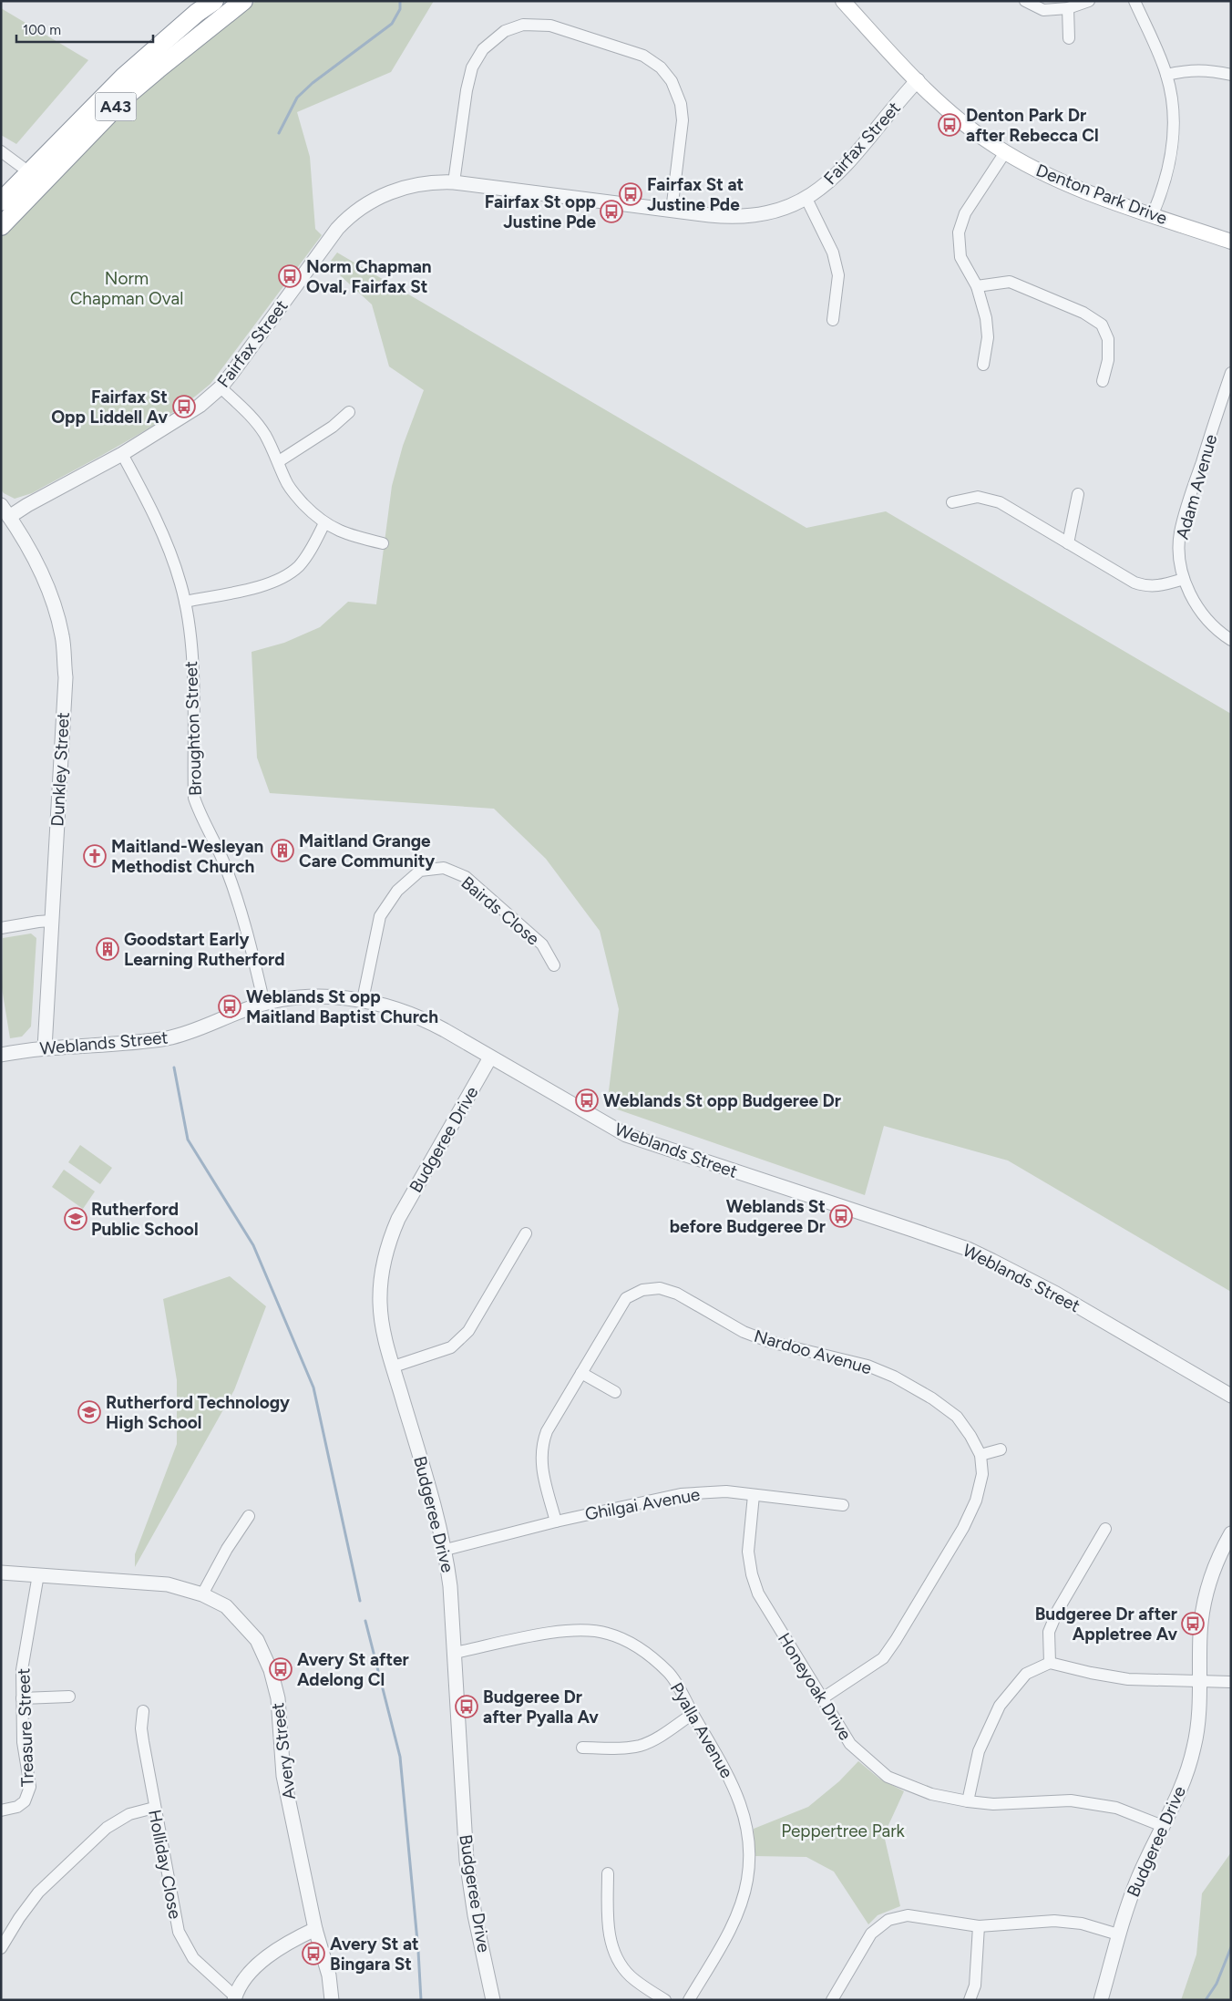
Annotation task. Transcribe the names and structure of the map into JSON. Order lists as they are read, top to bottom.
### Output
{
  "streets": {
    "highway": ["A43"],
    "main road": ["Denton Park Drive"],
    "street": [
      "Fairfax Street",
      "Adam Avenue",
      "Broughton Street",
      "Dunkley Street",
      "Bairds Close",
      "Weblands Street",
      "Budgeree Drive",
      "Nardoo Avenue",
      "Ghilgai Avenue",
      "Honeyoak Drive",
      "Treasure Street",
      "Pyalla Avenue",
      "Avery Street",
      "Holliday Close"
    ]
  },
  "crossings": [
    ["Fairfax Street", "Denton Park Drive"],
    ["Fairfax Street", "Broughton Street"],
    ["Fairfax Street", "Dunkley Street"],
    ["Broughton Street", "Weblands Street"],
    ["Dunkley Street", "Weblands Street"],
    ["Bairds Close", "Weblands Street"],
    ["Weblands Street", "Budgeree Drive"],
    ["Budgeree Drive", "Ghilgai Avenue"],
    ["Budgeree Drive", "Honeyoak Drive"],
    ["Budgeree Drive", "Pyalla Avenue"],
    ["Nardoo Avenue", "Ghilgai Avenue"],
    ["Nardoo Avenue", "Honeyoak Drive"],
    ["Ghilgai Avenue", "Honeyoak Drive"],
    ["Treasure Street", "Avery Street"]
  ],
  "parks": ["Norm Chapman Oval", "Peppertree Park"],
  "places": {
    "bus stop": [
      "Denton Park Dr after Rebecca Cl",
      "Fairfax St at Justine Pde",
      "Fairfax St opp Justine Pde",
      "Norm Chapman Oval, Fairfax St",
      "Fairfax St Opp Liddell Av",
      "Weblands St opp Maitland Baptist Church",
      "Weblands St opp Budgeree Dr",
      "Weblands St before Budgeree Dr",
      "Budgeree Dr after Appletree Av",
      "Avery St after Adelong Cl",
      "Budgeree Dr after Pyalla Av",
      "Avery St at Bingara St"
    ],
    "building": ["Maitland Grange Care Community", "Goodstart Early Learning Rutherford"],
    "church": ["Maitland-Wesleyan Methodist Church"],
    "school or university": ["Rutherford Public School", "Rutherford Technology High School"]
  },
  "scale_bar": "100 m"
}
